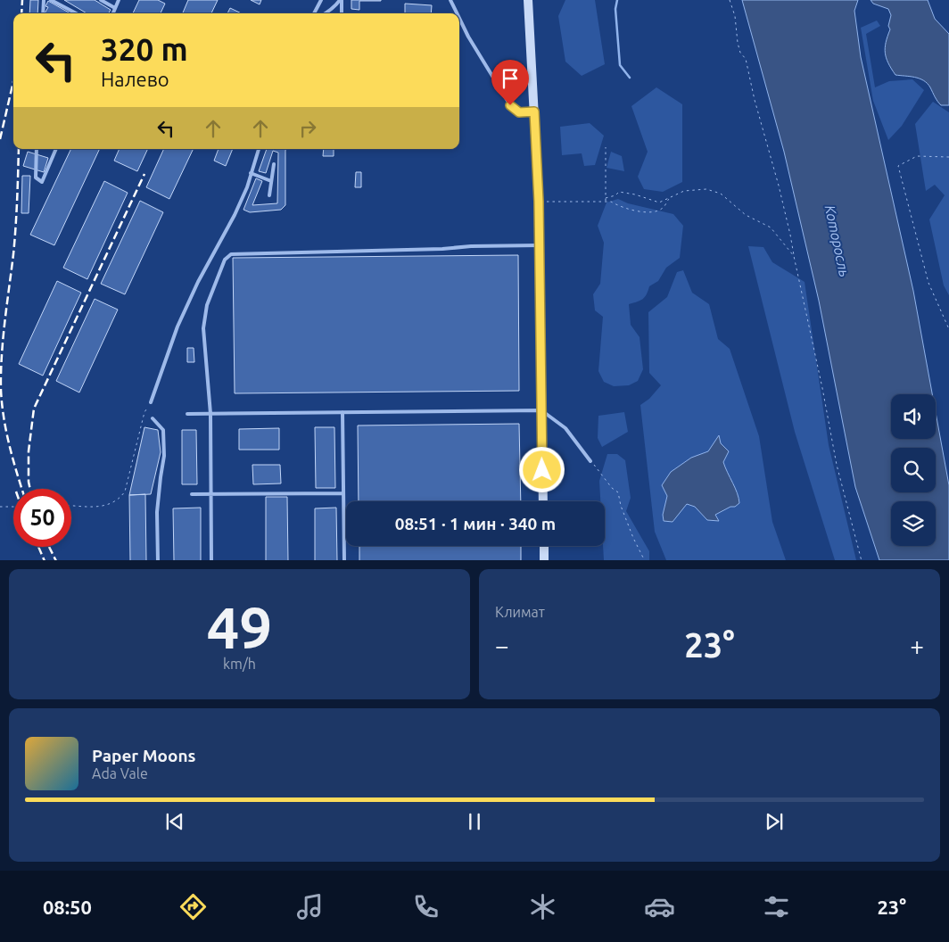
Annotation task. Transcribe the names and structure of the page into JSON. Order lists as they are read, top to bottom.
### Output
{
  "water": ["Которосль"],
  "page": {
    "turn": ["320 m", "Налево"],
    "limit": "50",
    "trip": "08:51 · 1 мин · 340 m",
    "tile": [
      ["49", "km/h"],
      "Климат"
    ],
    "heat": ["−", "23°", "+"],
    "song": ["Paper Moons", "Ada Vale"],
    "tabs": ["08:50", "23°"]
  }
}
